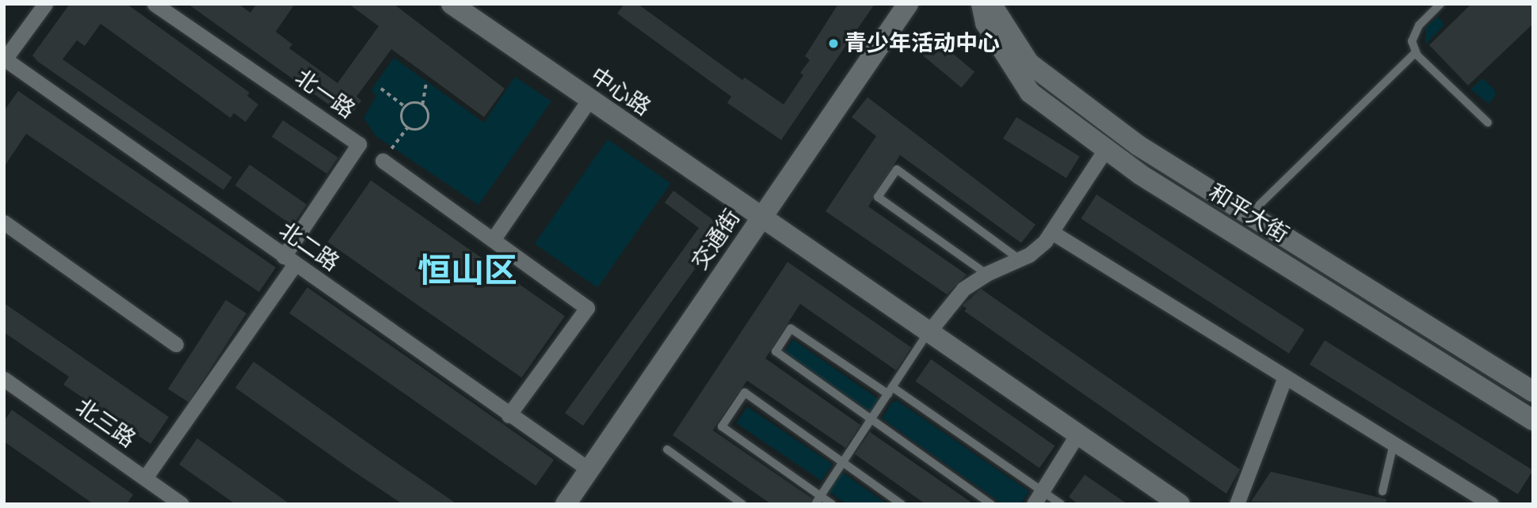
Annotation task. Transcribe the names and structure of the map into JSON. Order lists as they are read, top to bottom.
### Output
{
  "streets": {
    "street": [
      "中心路",
      "北一路",
      "和平大街",
      "交通街",
      "北二路",
      "北三路"
    ]
  },
  "crossings": [
    ["中心路", "交通街"],
    ["北一路", "北二路"],
    ["交通街", "北二路"]
  ],
  "districts": ["恒山区"],
  "places": ["青少年活动中心"]
}
